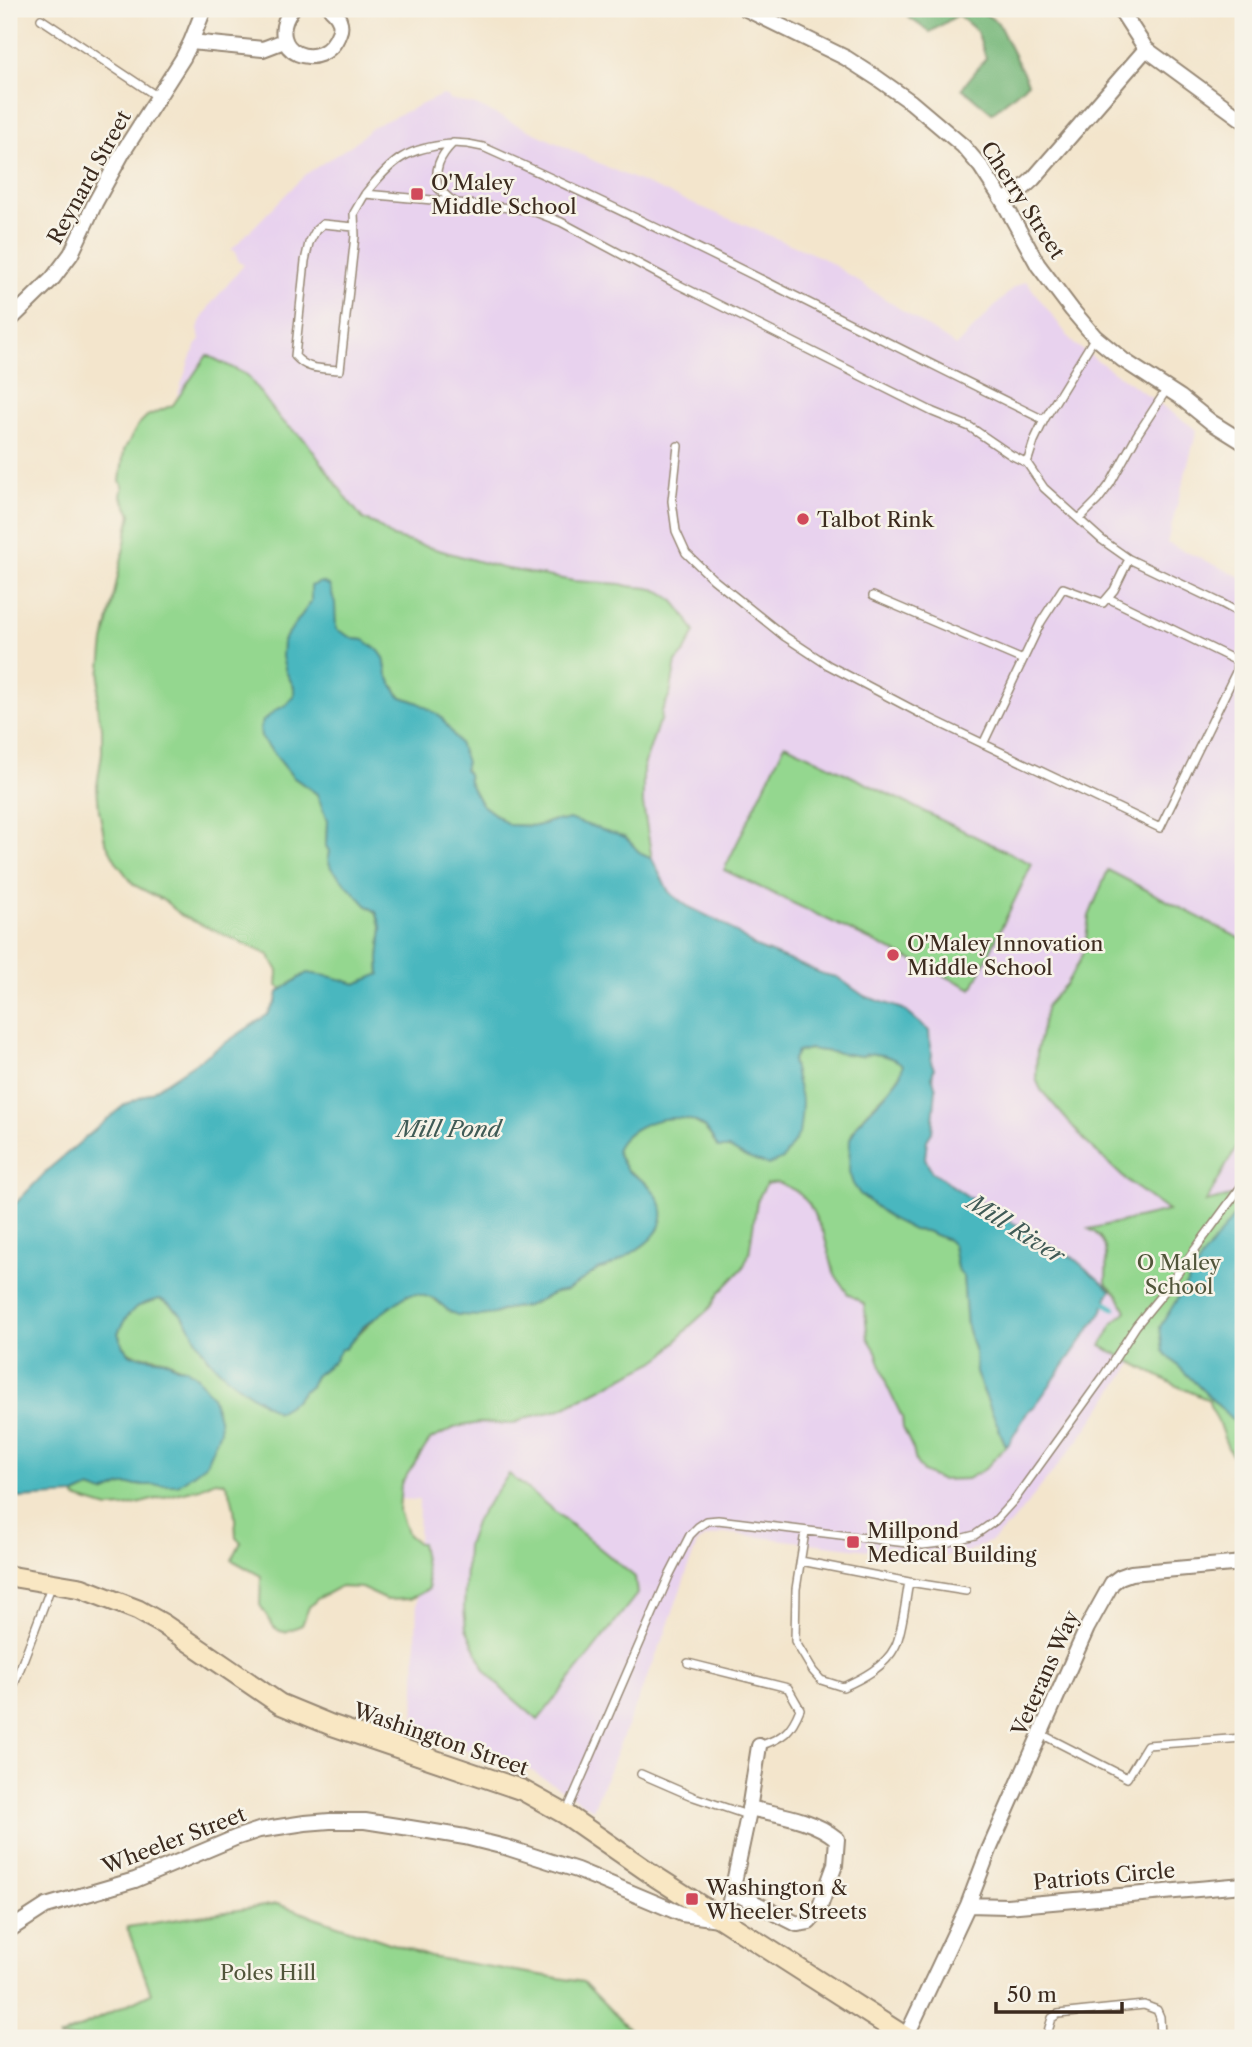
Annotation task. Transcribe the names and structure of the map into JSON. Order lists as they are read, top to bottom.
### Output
{
  "streets": {
    "main road": ["Washington Street"],
    "street": [
      "Reynard Street",
      "Cherry Street",
      "Veterans Way",
      "Wheeler Street",
      "Patriots Circle"
    ]
  },
  "crossings": [
    ["Veterans Way", "Washington Street"],
    ["Veterans Way", "Patriots Circle"],
    ["Washington Street", "Wheeler Street"]
  ],
  "water": ["Mill Pond", "Mill River"],
  "parks": ["O Maley School", "Poles Hill"],
  "places": {
    "transit": ["O'Maley Middle School", "Millpond Medical Building", "Washington & Wheeler Streets"],
    "other": ["Talbot Rink", "O'Maley Innovation Middle School"]
  },
  "scale_bar": "50 m"
}
